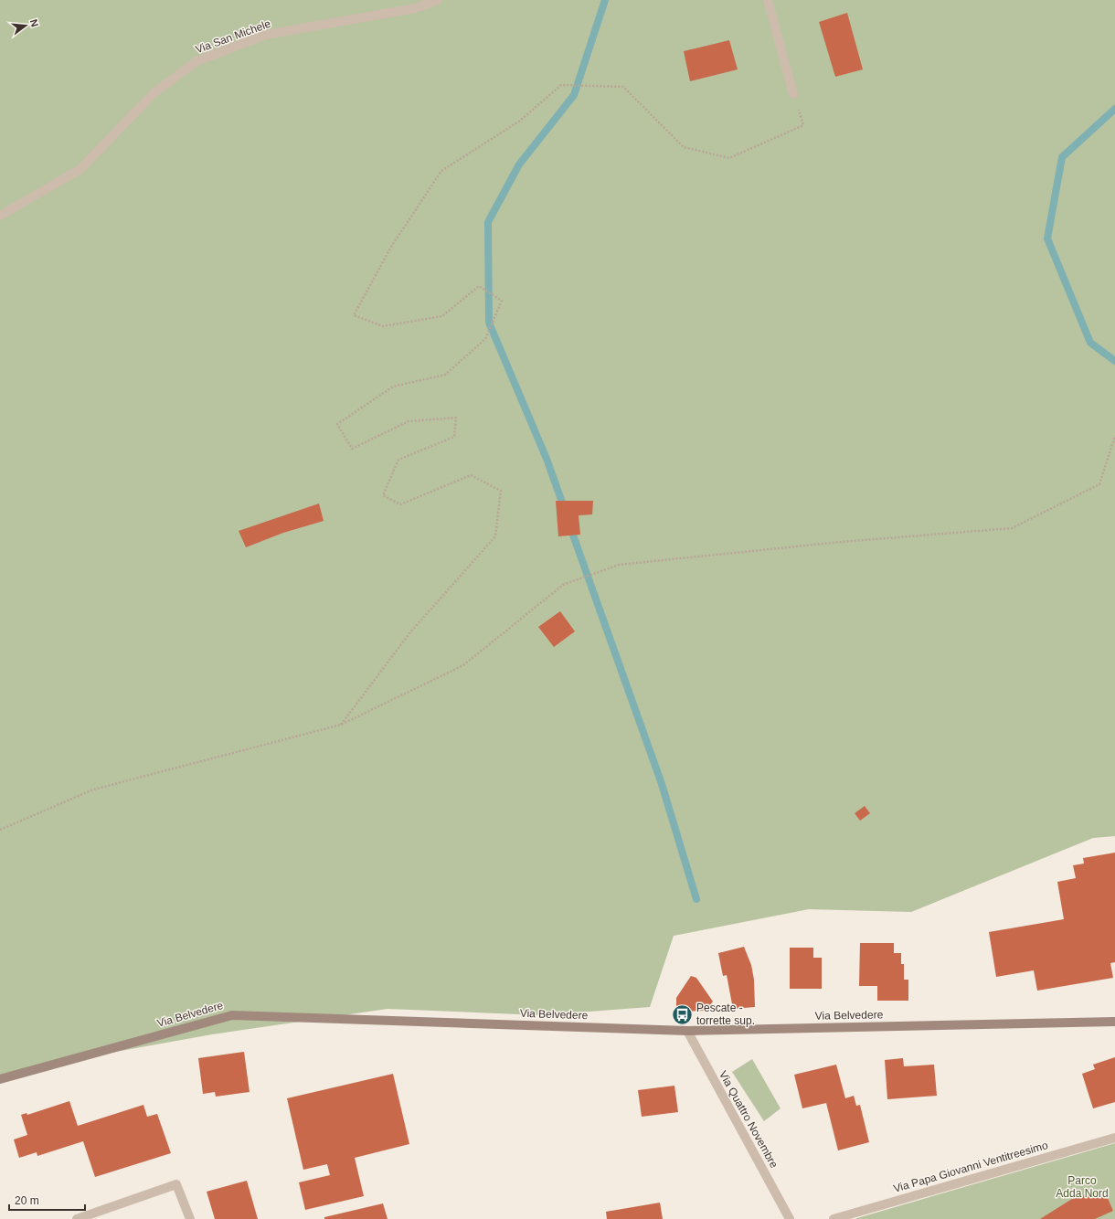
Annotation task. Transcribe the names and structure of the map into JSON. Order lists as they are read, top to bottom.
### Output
{
  "streets": {
    "main road": ["Via Belvedere"],
    "street": ["Via San Michele", "Via Quattro Novembre", "Via Papa Giovanni Ventitreesimo"]
  },
  "crossings": [
    ["Via Belvedere", "Via Quattro Novembre"]
  ],
  "parks": ["Parco Adda Nord"],
  "places": {
    "bus stop": ["Pescate - torrette sup."]
  },
  "scale_bar": "20 m",
  "north": "right"
}
